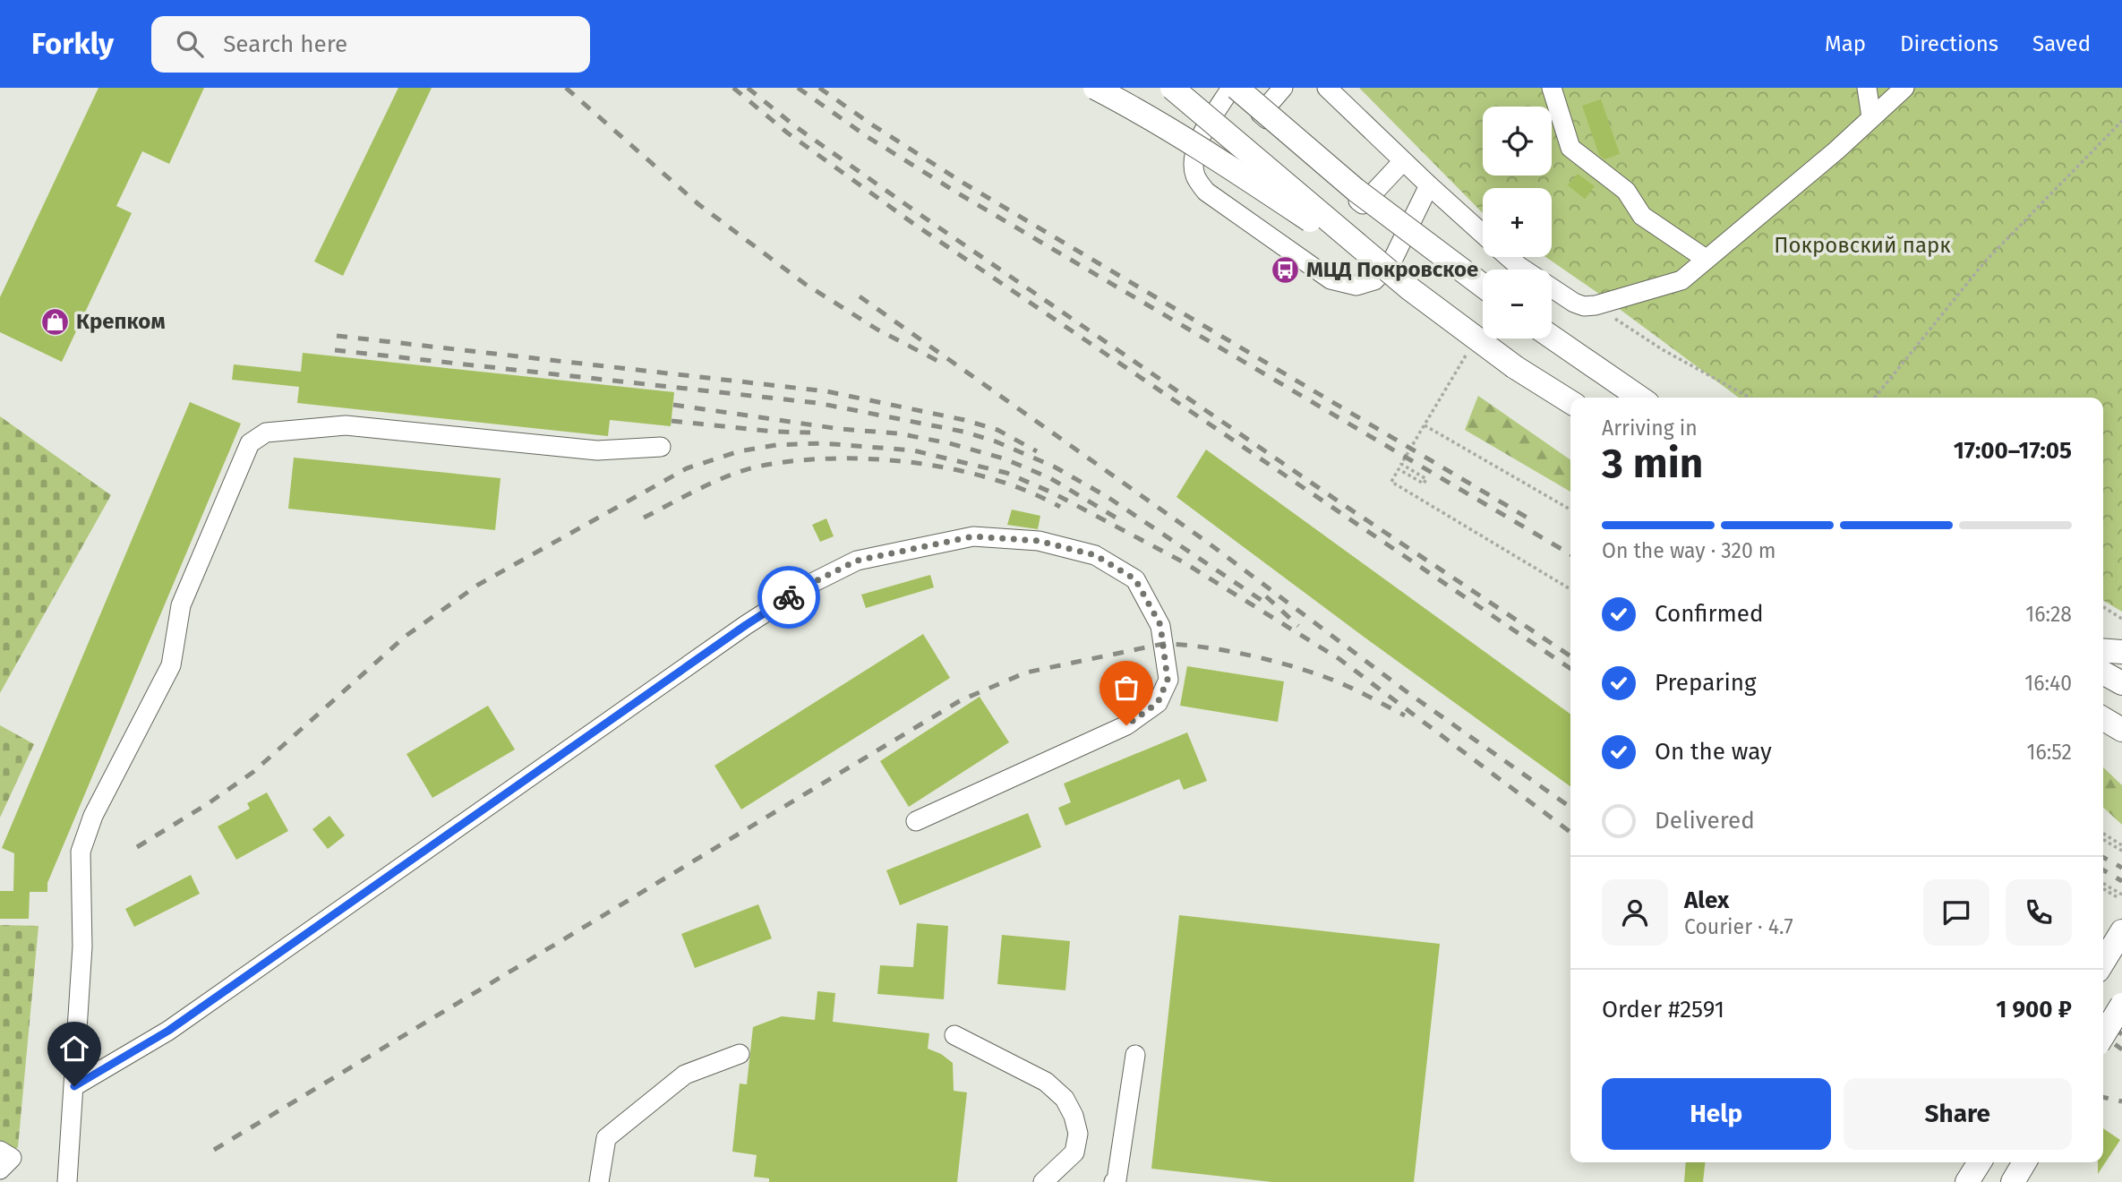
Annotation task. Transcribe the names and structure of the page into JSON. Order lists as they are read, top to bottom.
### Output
{
  "parks": ["Покровский парк"],
  "places": {
    "bus stop": ["МЦД Покровское"],
    "shop": ["Крепком"]
  },
  "page": {
    "header": "Forkly",
    "search": "Search here",
    "nav": ["Map", "Directions", "Saved"],
    "map_buttons": ["+", "−"],
    "heading": ["3 min", "Arriving in", "17:00–17:05"],
    "panel": [
      "Alex",
      "Courier · 4.7",
      "Order #2591",
      "1 900 ₽"
    ],
    "bar": "On the way · 320 m",
    "list": [
      ["Confirmed", "16:28"],
      ["Preparing", "16:40"],
      ["On the way", "16:52"],
      "Delivered"
    ],
    "buttons": ["Help", "Share"]
  }
}
